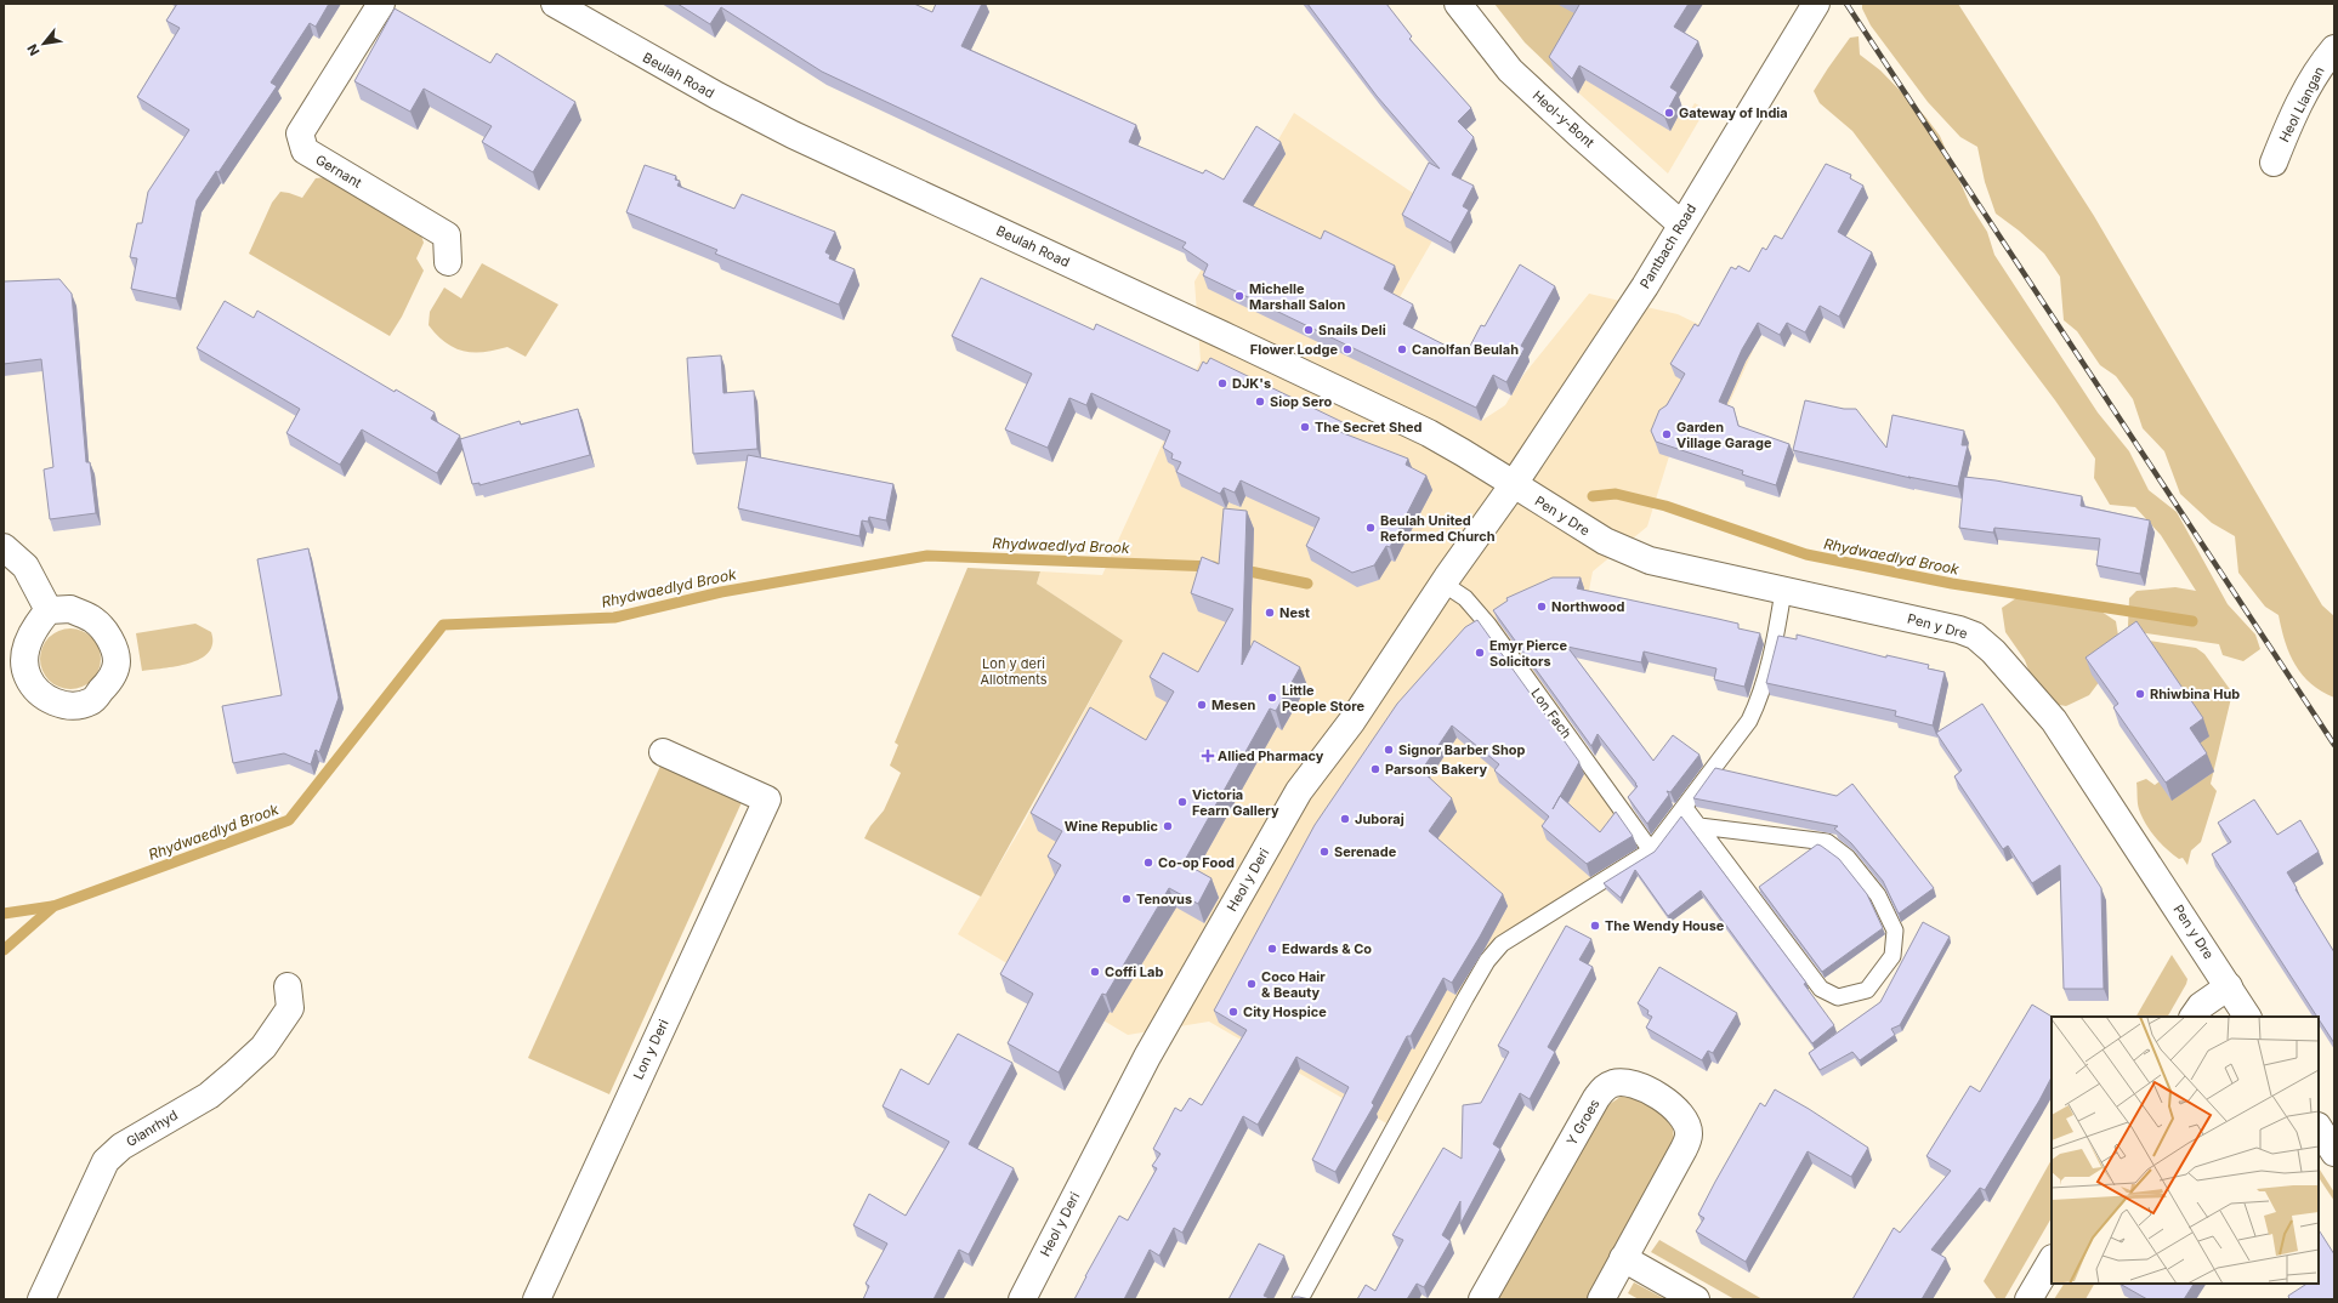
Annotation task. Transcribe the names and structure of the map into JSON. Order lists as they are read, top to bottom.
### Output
{
  "streets": {
    "street": [
      "Beulah Road",
      "Heol Llangan",
      "Heol-y-Bont",
      "Gernant",
      "Pantbach Road",
      "Pen y Dre",
      "Heol y Deri",
      "Lon y Deri",
      "Y Groes",
      "Glanrhyd"
    ],
    "lane": ["Lon Fach"]
  },
  "crossings": [
    ["Beulah Road", "Pantbach Road"],
    ["Beulah Road", "Pen y Dre"],
    ["Beulah Road", "Heol y Deri"],
    ["Heol-y-Bont", "Pantbach Road"],
    ["Pantbach Road", "Pen y Dre"],
    ["Pantbach Road", "Heol y Deri"],
    ["Pen y Dre", "Heol y Deri"],
    ["Lon Fach", "Heol y Deri"]
  ],
  "water": ["Rhydwaedlyd Brook"],
  "parks": ["Lon y deri Allotments"],
  "places": {
    "other": [
      "Gateway of India",
      "Michelle Marshall Salon",
      "Snails Deli",
      "Flower Lodge",
      "Canolfan Beulah",
      "DJK's",
      "Siop Sero",
      "The Secret Shed",
      "Garden Village Garage",
      "Beulah United Reformed Church",
      "Northwood",
      "Nest",
      "Emyr Pierce Solicitors",
      "Rhiwbina Hub",
      "Little People Store",
      "Mesen",
      "Signor Barber Shop",
      "Parsons Bakery",
      "Victoria Fearn Gallery",
      "Juboraj",
      "Wine Republic",
      "Serenade",
      "Co-op Food",
      "Tenovus",
      "The Wendy House",
      "Edwards & Co",
      "Coffi Lab",
      "Coco Hair & Beauty",
      "City Hospice"
    ],
    "health": ["Allied Pharmacy"]
  },
  "north": "bottom left"
}
